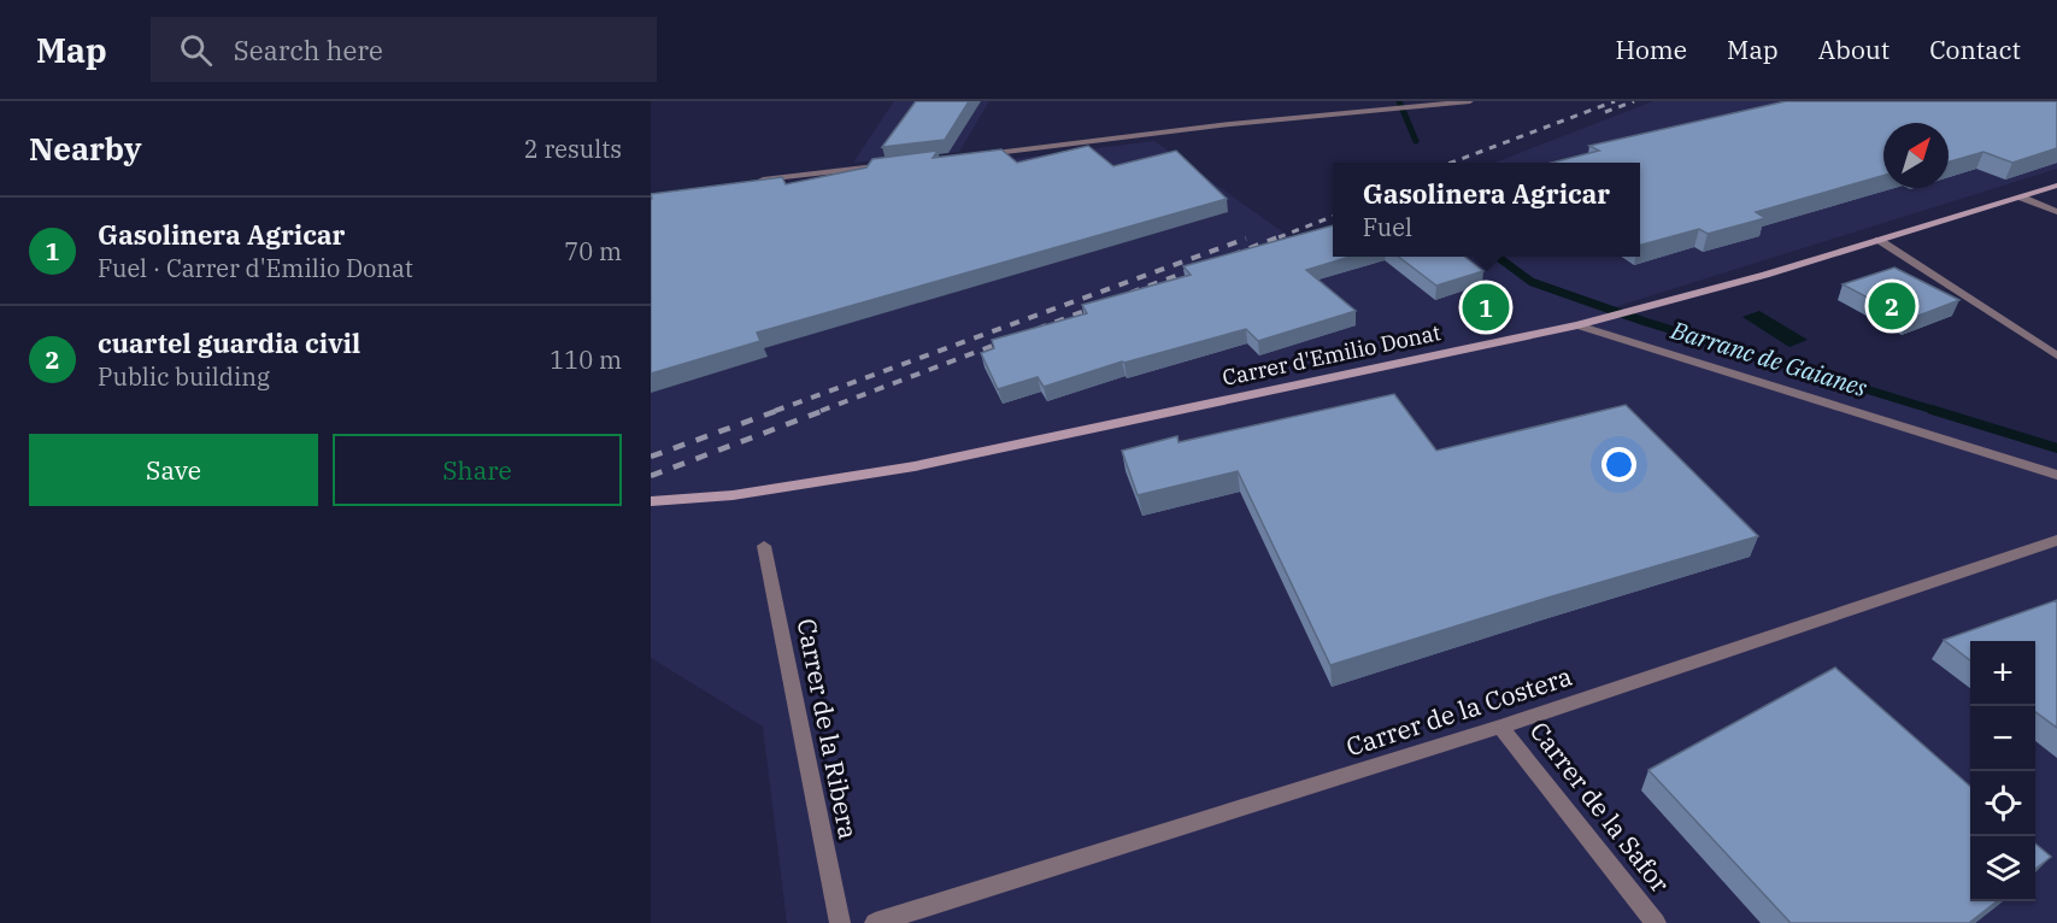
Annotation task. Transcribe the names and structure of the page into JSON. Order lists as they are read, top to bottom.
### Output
{
  "streets": {
    "street": [
      "Carrer d'Emilio Donat",
      "Carrer de la Costera",
      "Carrer de la Ribera",
      "Carrer de la Safor"
    ]
  },
  "crossings": [
    ["Carrer de la Costera", "Carrer de la Safor"]
  ],
  "water": ["Barranc de Gaianes"],
  "north": "top right",
  "page": {
    "header": "Map",
    "search": "Search here",
    "nav": [
      "Home",
      "Map",
      "About",
      "Contact"
    ],
    "heading": ["Nearby", "2 results"],
    "popup": ["Gasolinera Agricar", "Fuel"],
    "list": [
      {
        "mark": "1",
        "name": "Gasolinera Agricar",
        "note": "Fuel · Carrer d'Emilio Donat",
        "value": "70 m"
      },
      {
        "mark": "2",
        "name": "cuartel guardia civil",
        "note": "Public building",
        "value": "110 m"
      }
    ],
    "pins": ["2", "1"],
    "buttons": ["Save", "Share"],
    "map_buttons": ["+", "−"]
  }
}
